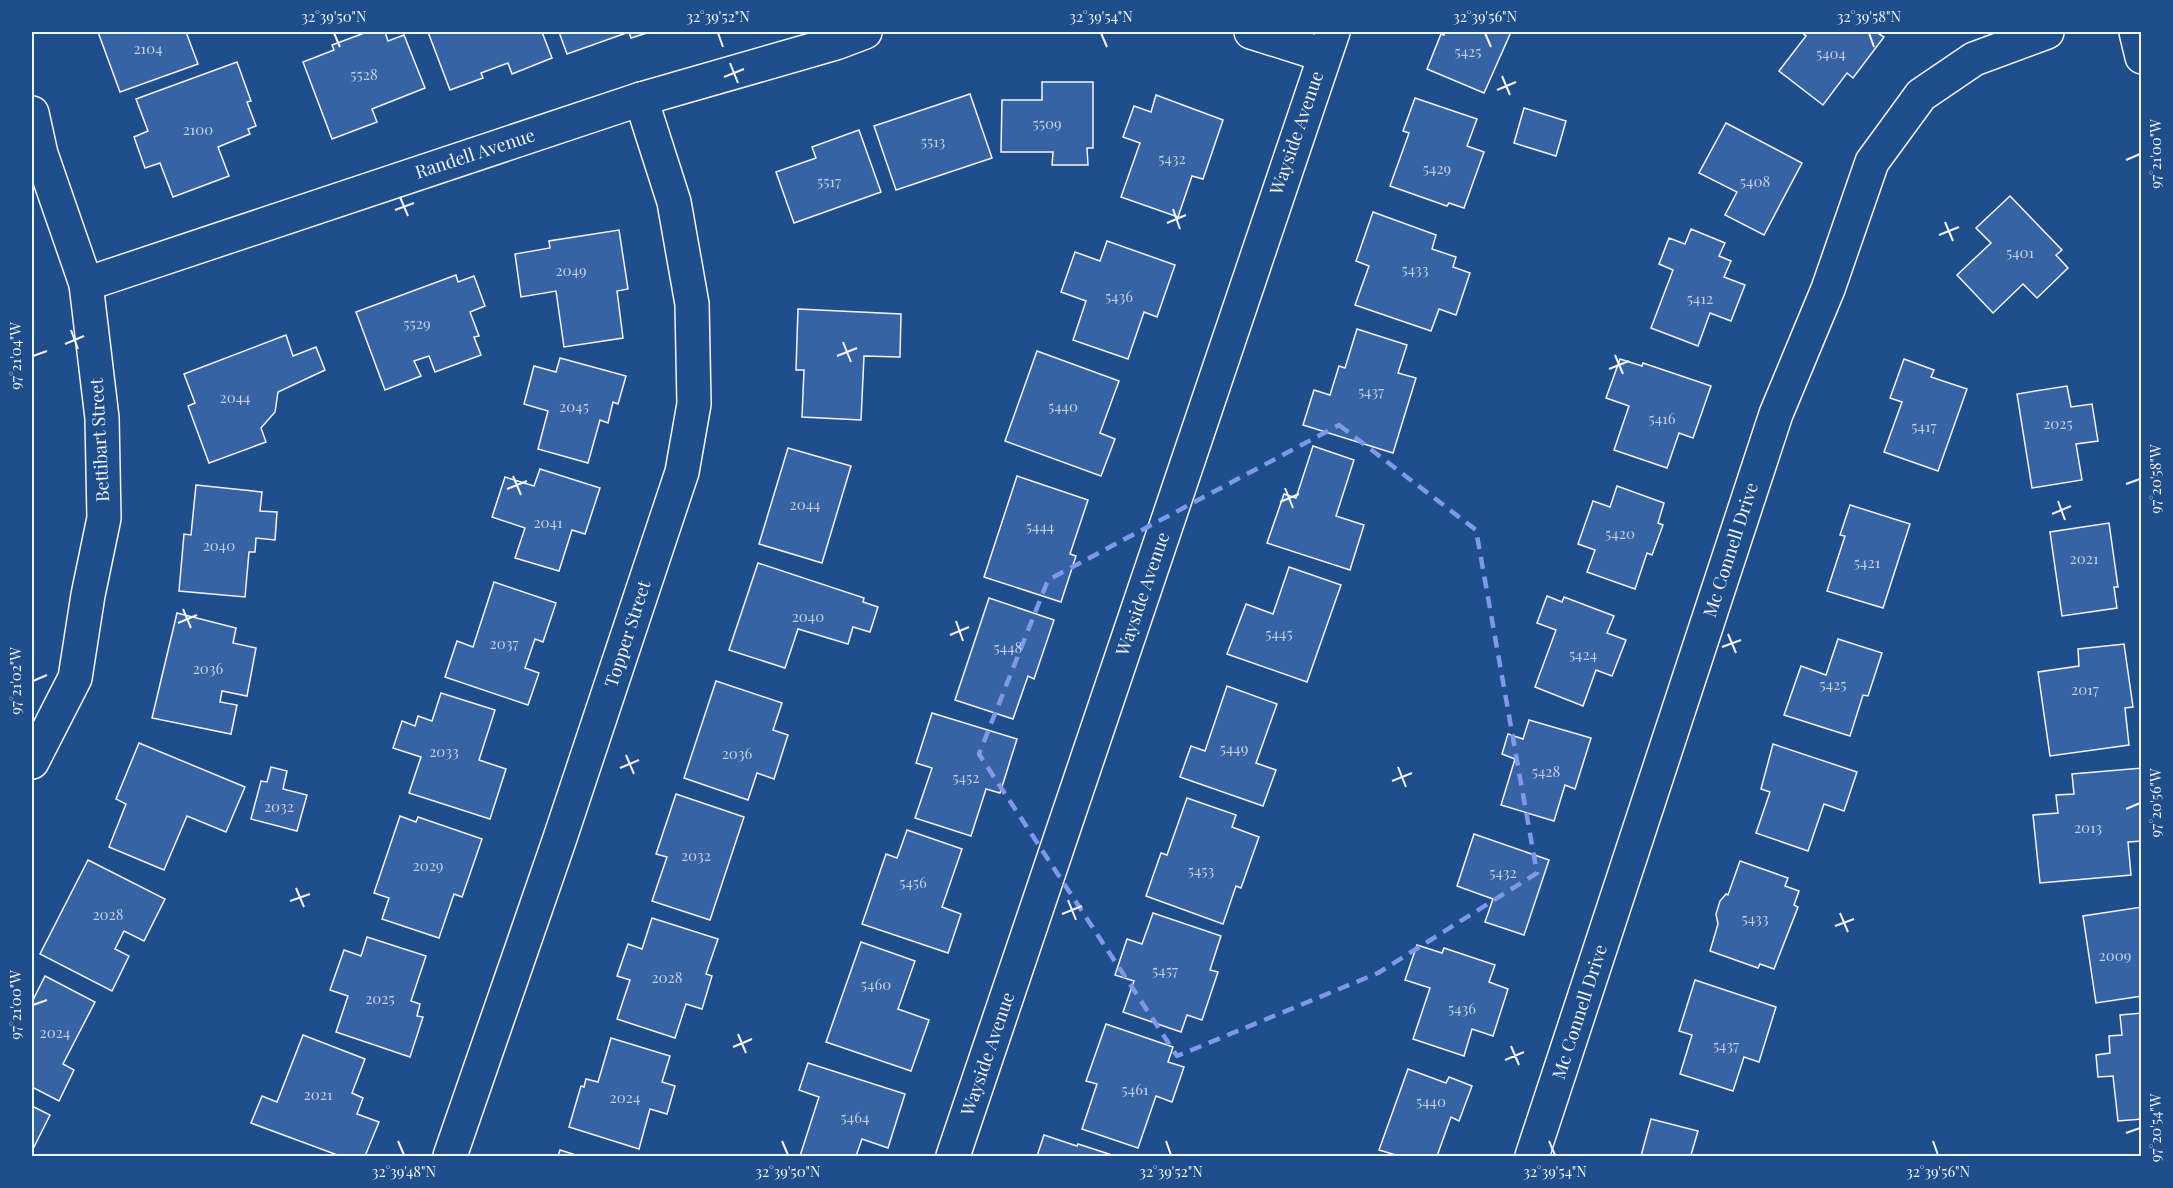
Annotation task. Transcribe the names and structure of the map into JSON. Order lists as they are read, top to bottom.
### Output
{
  "streets": {
    "street": [
      "Wayside Avenue",
      "Randell Avenue",
      "Bettibart Street",
      "Mc Connell Drive",
      "Topper Street"
    ]
  },
  "crossings": [
    ["Randell Avenue", "Bettibart Street"],
    ["Randell Avenue", "Topper Street"]
  ],
  "house_numbers": [
    "2104",
    "5425",
    "5404",
    "5528",
    "5509",
    "2100",
    "5513",
    "5432",
    "5429",
    "5517",
    "5408",
    "5401",
    "5433",
    "2049",
    "5436",
    "5412",
    "5529",
    "5437",
    "2044",
    "2045",
    "5440",
    "5416",
    "2025",
    "5417",
    "2044",
    "2041",
    "5444",
    "5420",
    "2040",
    "2021",
    "5421",
    "2040",
    "5445",
    "2037",
    "5448",
    "5424",
    "2036",
    "5425",
    "2017",
    "5449",
    "2033",
    "2036",
    "5428",
    "5452",
    "2032",
    "2013",
    "2032",
    "2029",
    "5453",
    "5432",
    "5456",
    "2028",
    "5433",
    "2009",
    "5457",
    "2028",
    "5460",
    "2025",
    "5436",
    "2024",
    "5437",
    "5461",
    "2021",
    "2024",
    "5440",
    "5464"
  ],
  "coordinates": [
    "32°39'50\"N",
    "32°39'52\"N",
    "32°39'54\"N",
    "32°39'56\"N",
    "32°39'58\"N",
    "97°21'00\"W",
    "97°21'04\"W",
    "97°20'58\"W",
    "97°21'02\"W",
    "97°20'56\"W",
    "97°20'54\"W",
    "32°39'48\"N"
  ]
}
